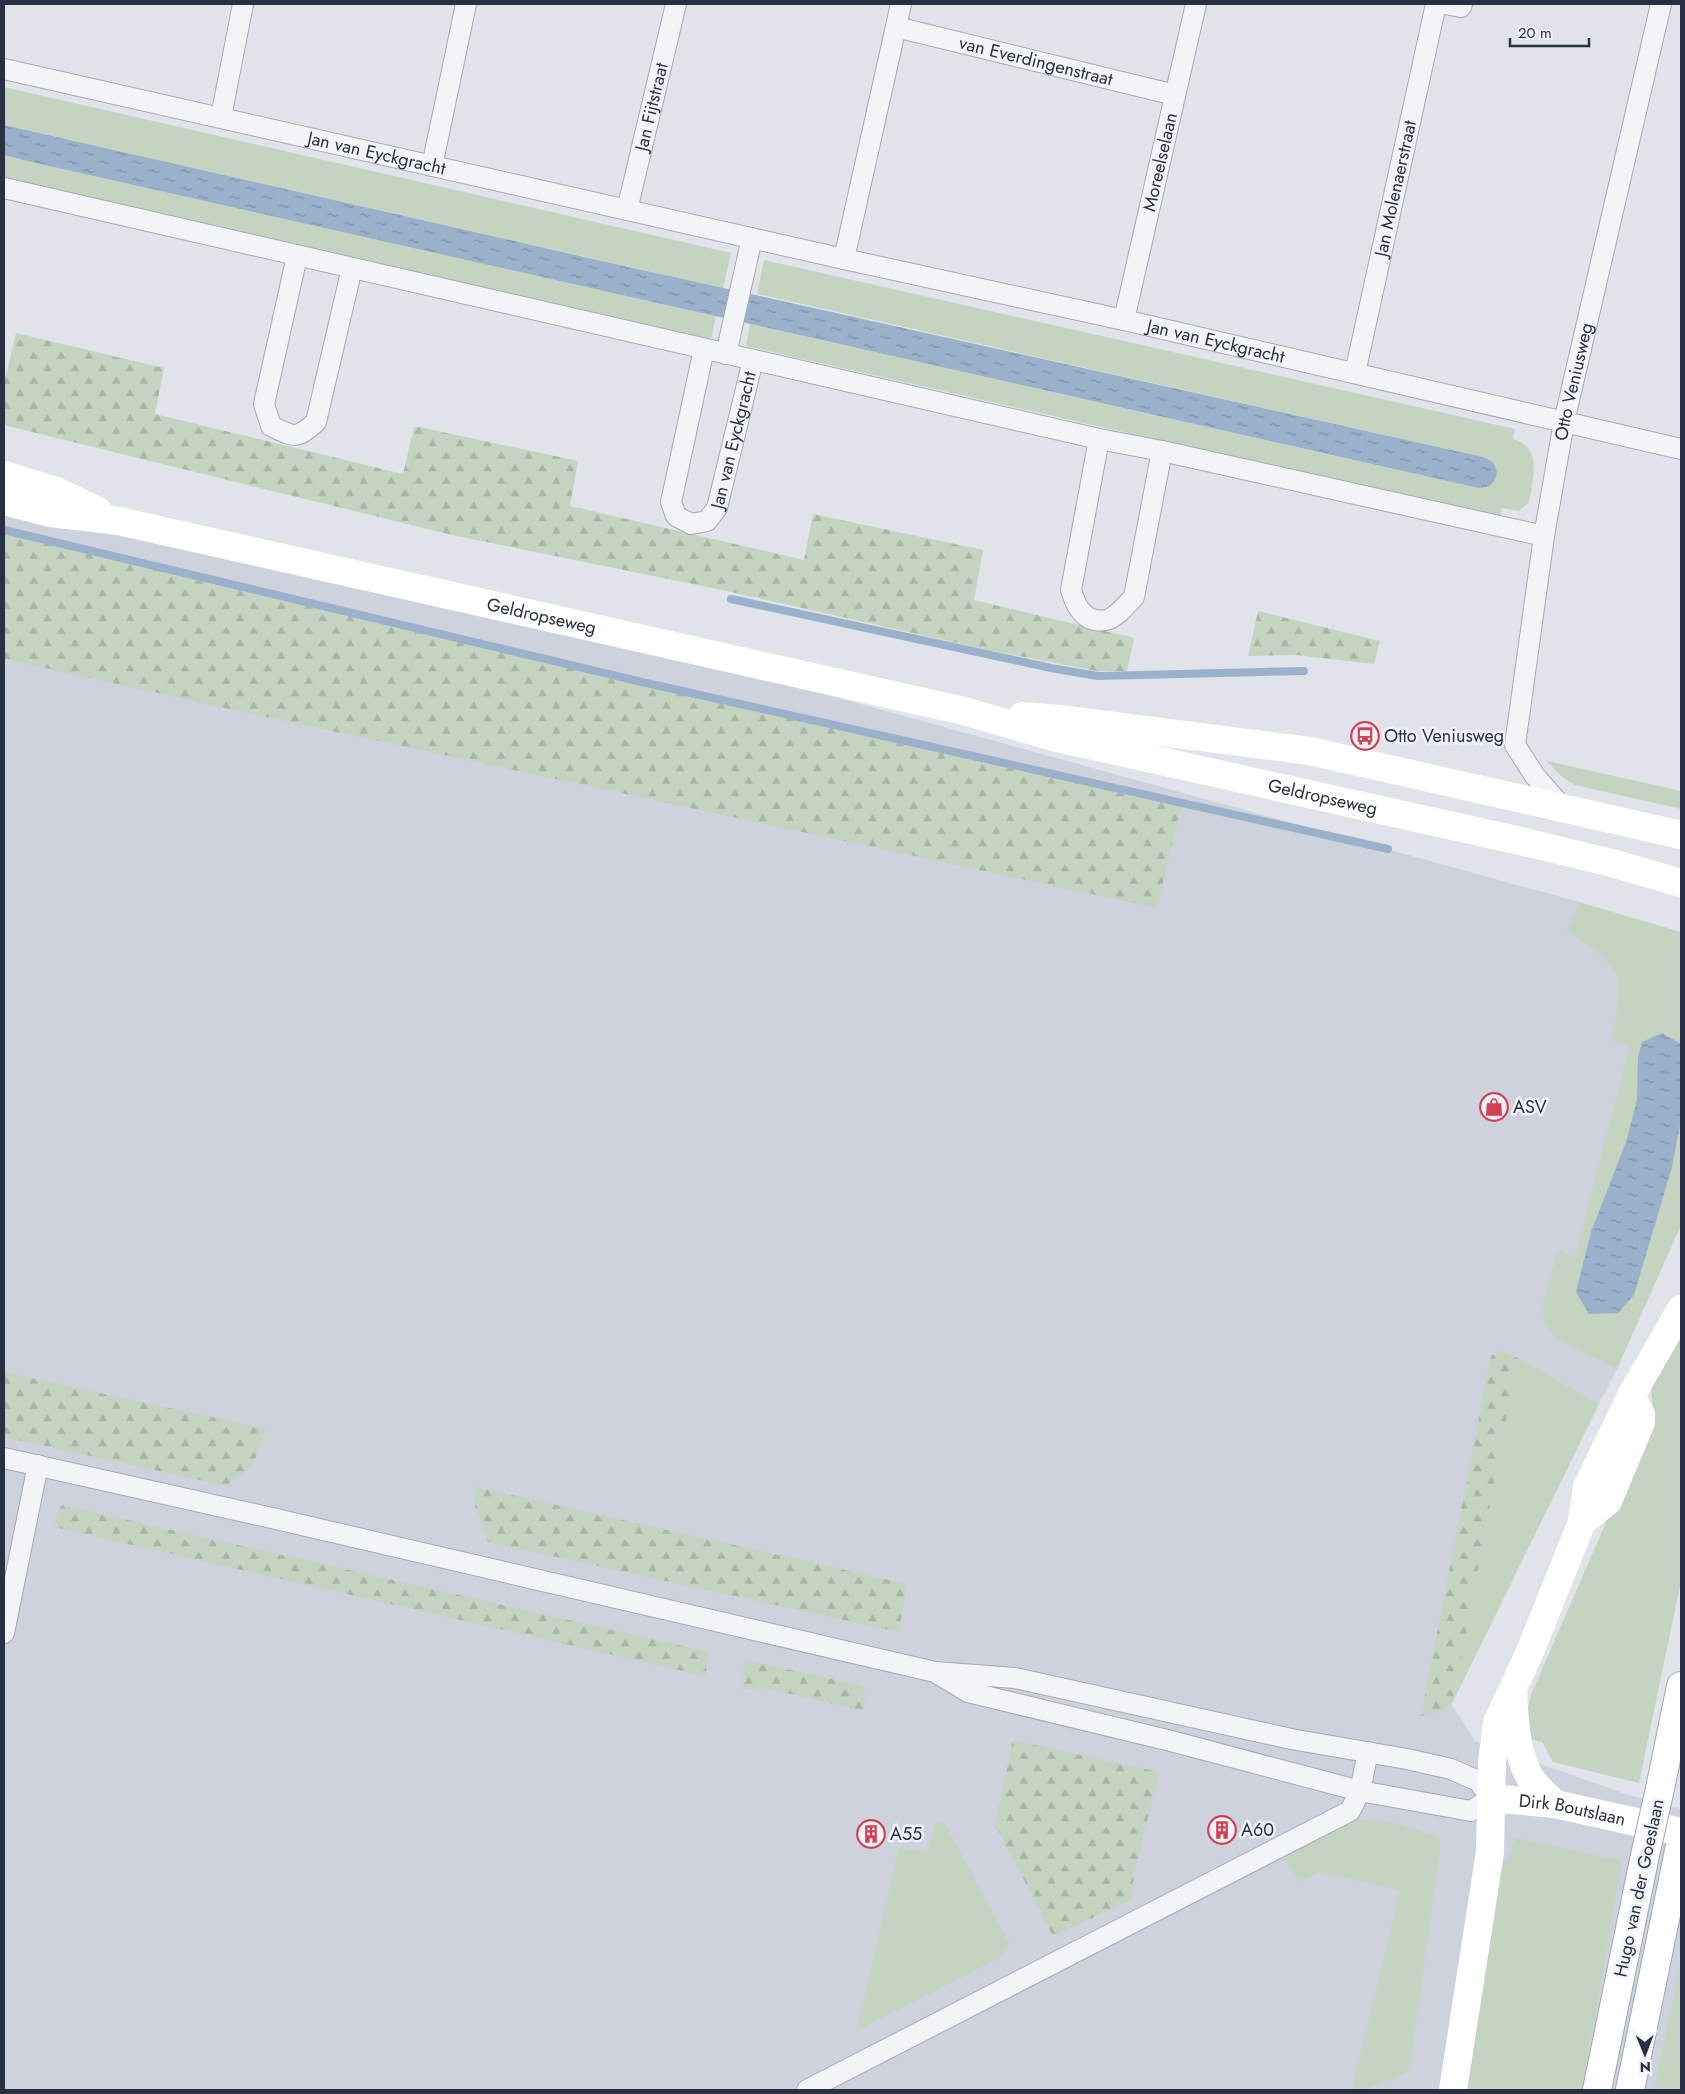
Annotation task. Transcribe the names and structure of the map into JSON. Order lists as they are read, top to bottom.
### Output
{
  "streets": {
    "main road": ["Geldropseweg", "Dirk Boutslaan", "Hugo van der Goeslaan"],
    "street": [
      "van Everdingenstraat",
      "Jan Fijtstraat",
      "Jan van Eyckgracht",
      "Moreelselaan",
      "Jan Molenaerstraat",
      "Otto Veniusweg"
    ]
  },
  "crossings": [
    ["van Everdingenstraat", "Moreelselaan"],
    ["Jan Fijtstraat", "Jan van Eyckgracht"],
    ["Jan van Eyckgracht", "Moreelselaan"],
    ["Jan van Eyckgracht", "Jan Molenaerstraat"],
    ["Jan van Eyckgracht", "Otto Veniusweg"],
    ["Otto Veniusweg", "Geldropseweg"]
  ],
  "places": {
    "bus stop": ["Otto Veniusweg"],
    "shop": ["ASV"],
    "building": ["A60", "A55"]
  },
  "scale_bar": "20 m",
  "north": "bottom"
}
